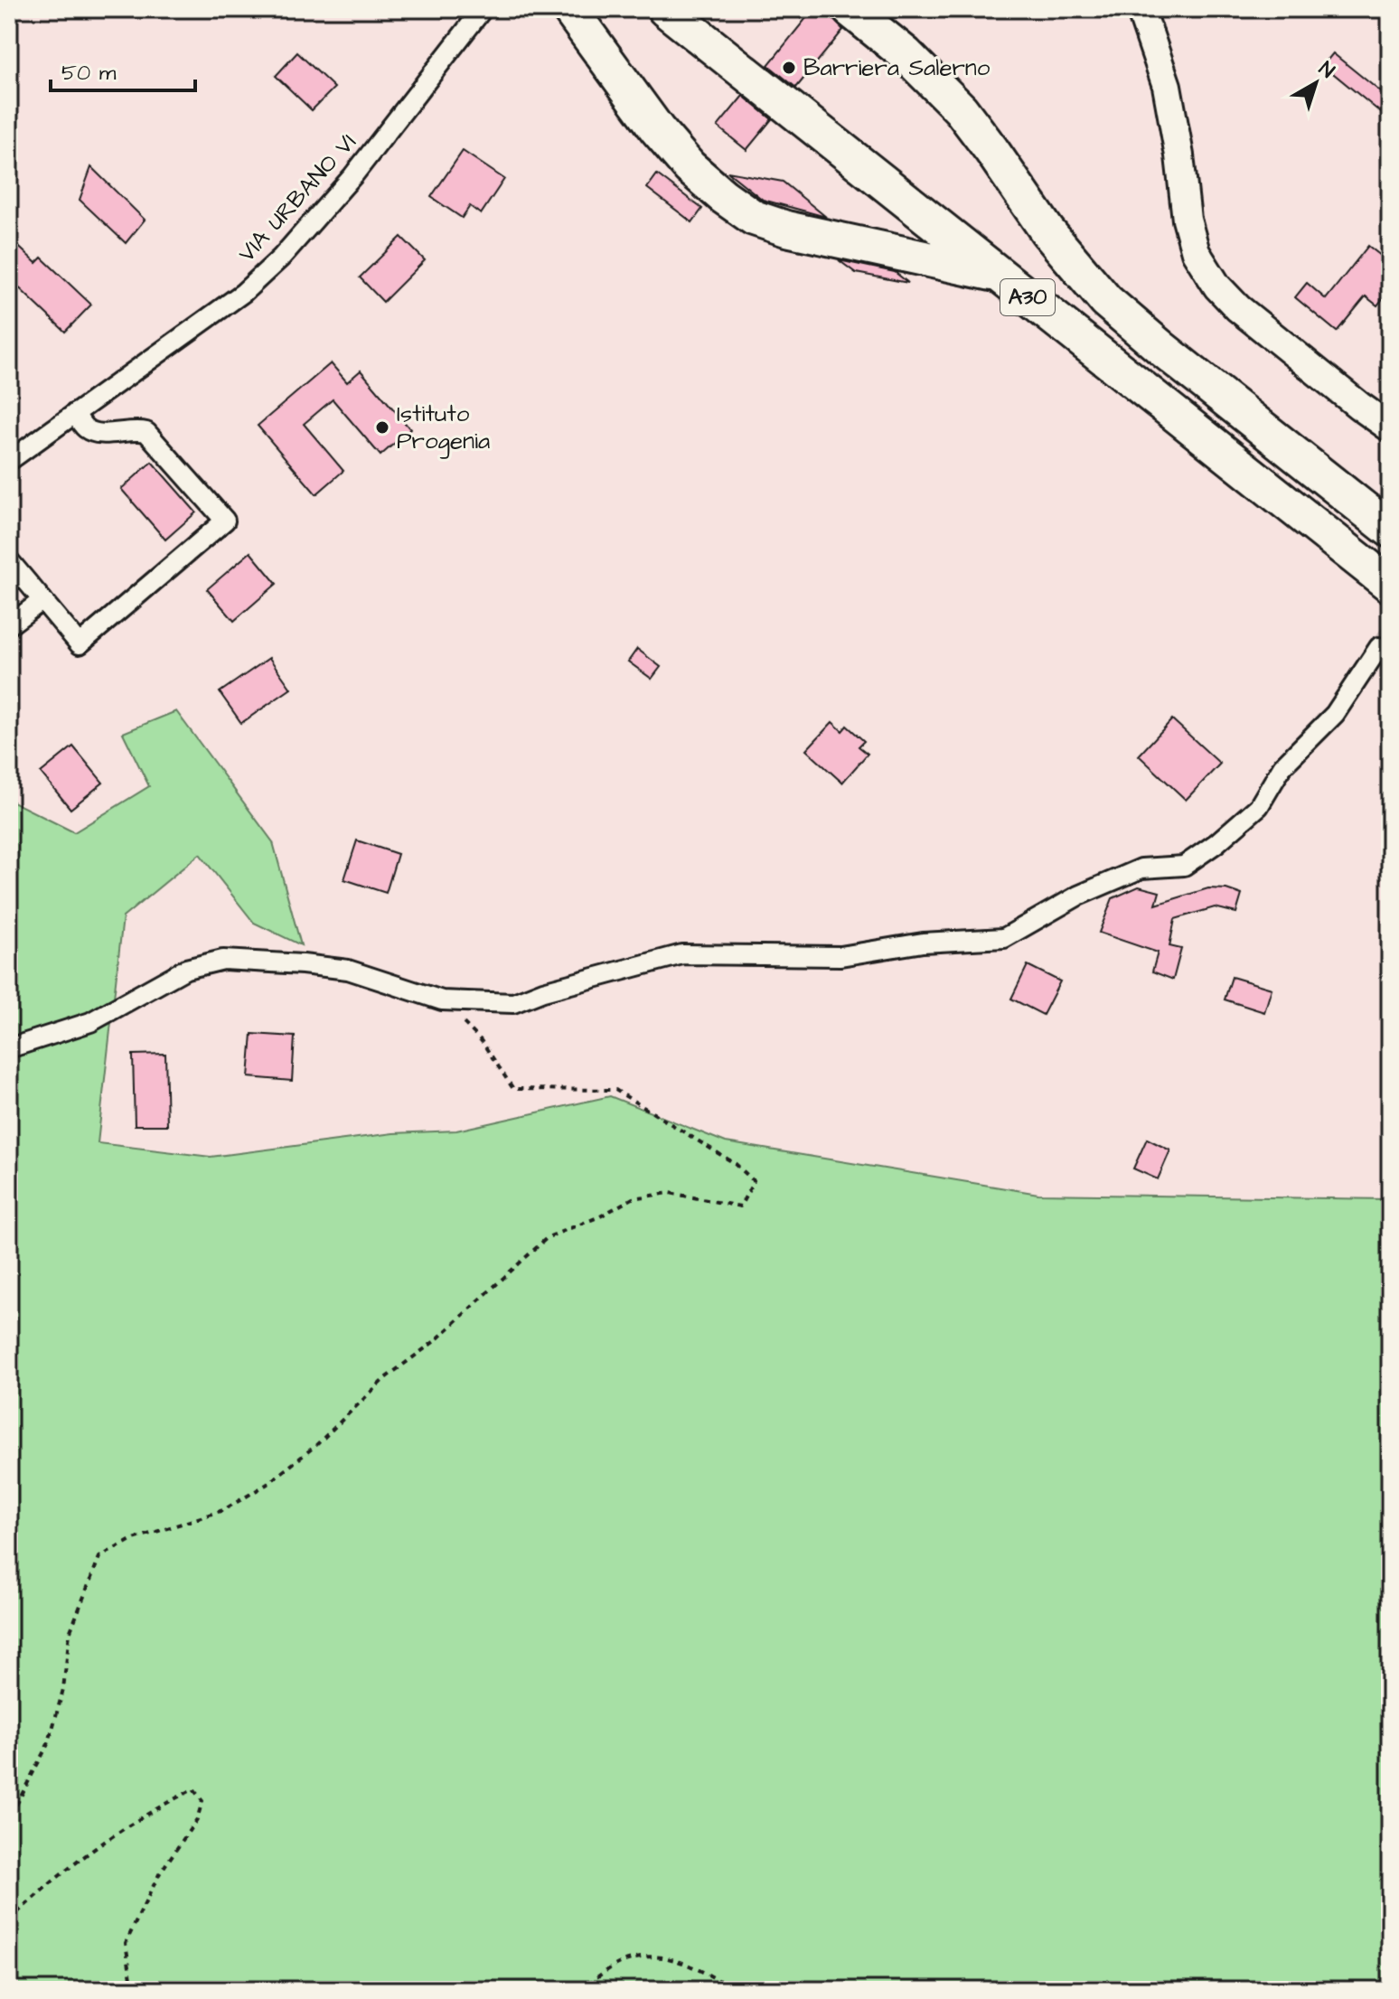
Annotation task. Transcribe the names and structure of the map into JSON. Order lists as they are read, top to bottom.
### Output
{
  "streets": {
    "highway": ["A30"],
    "street": ["VIA URBANO VI"]
  },
  "places": ["Barriera Salerno", "Istituto Progenia"],
  "scale_bar": "50 m",
  "north": "top right"
}
